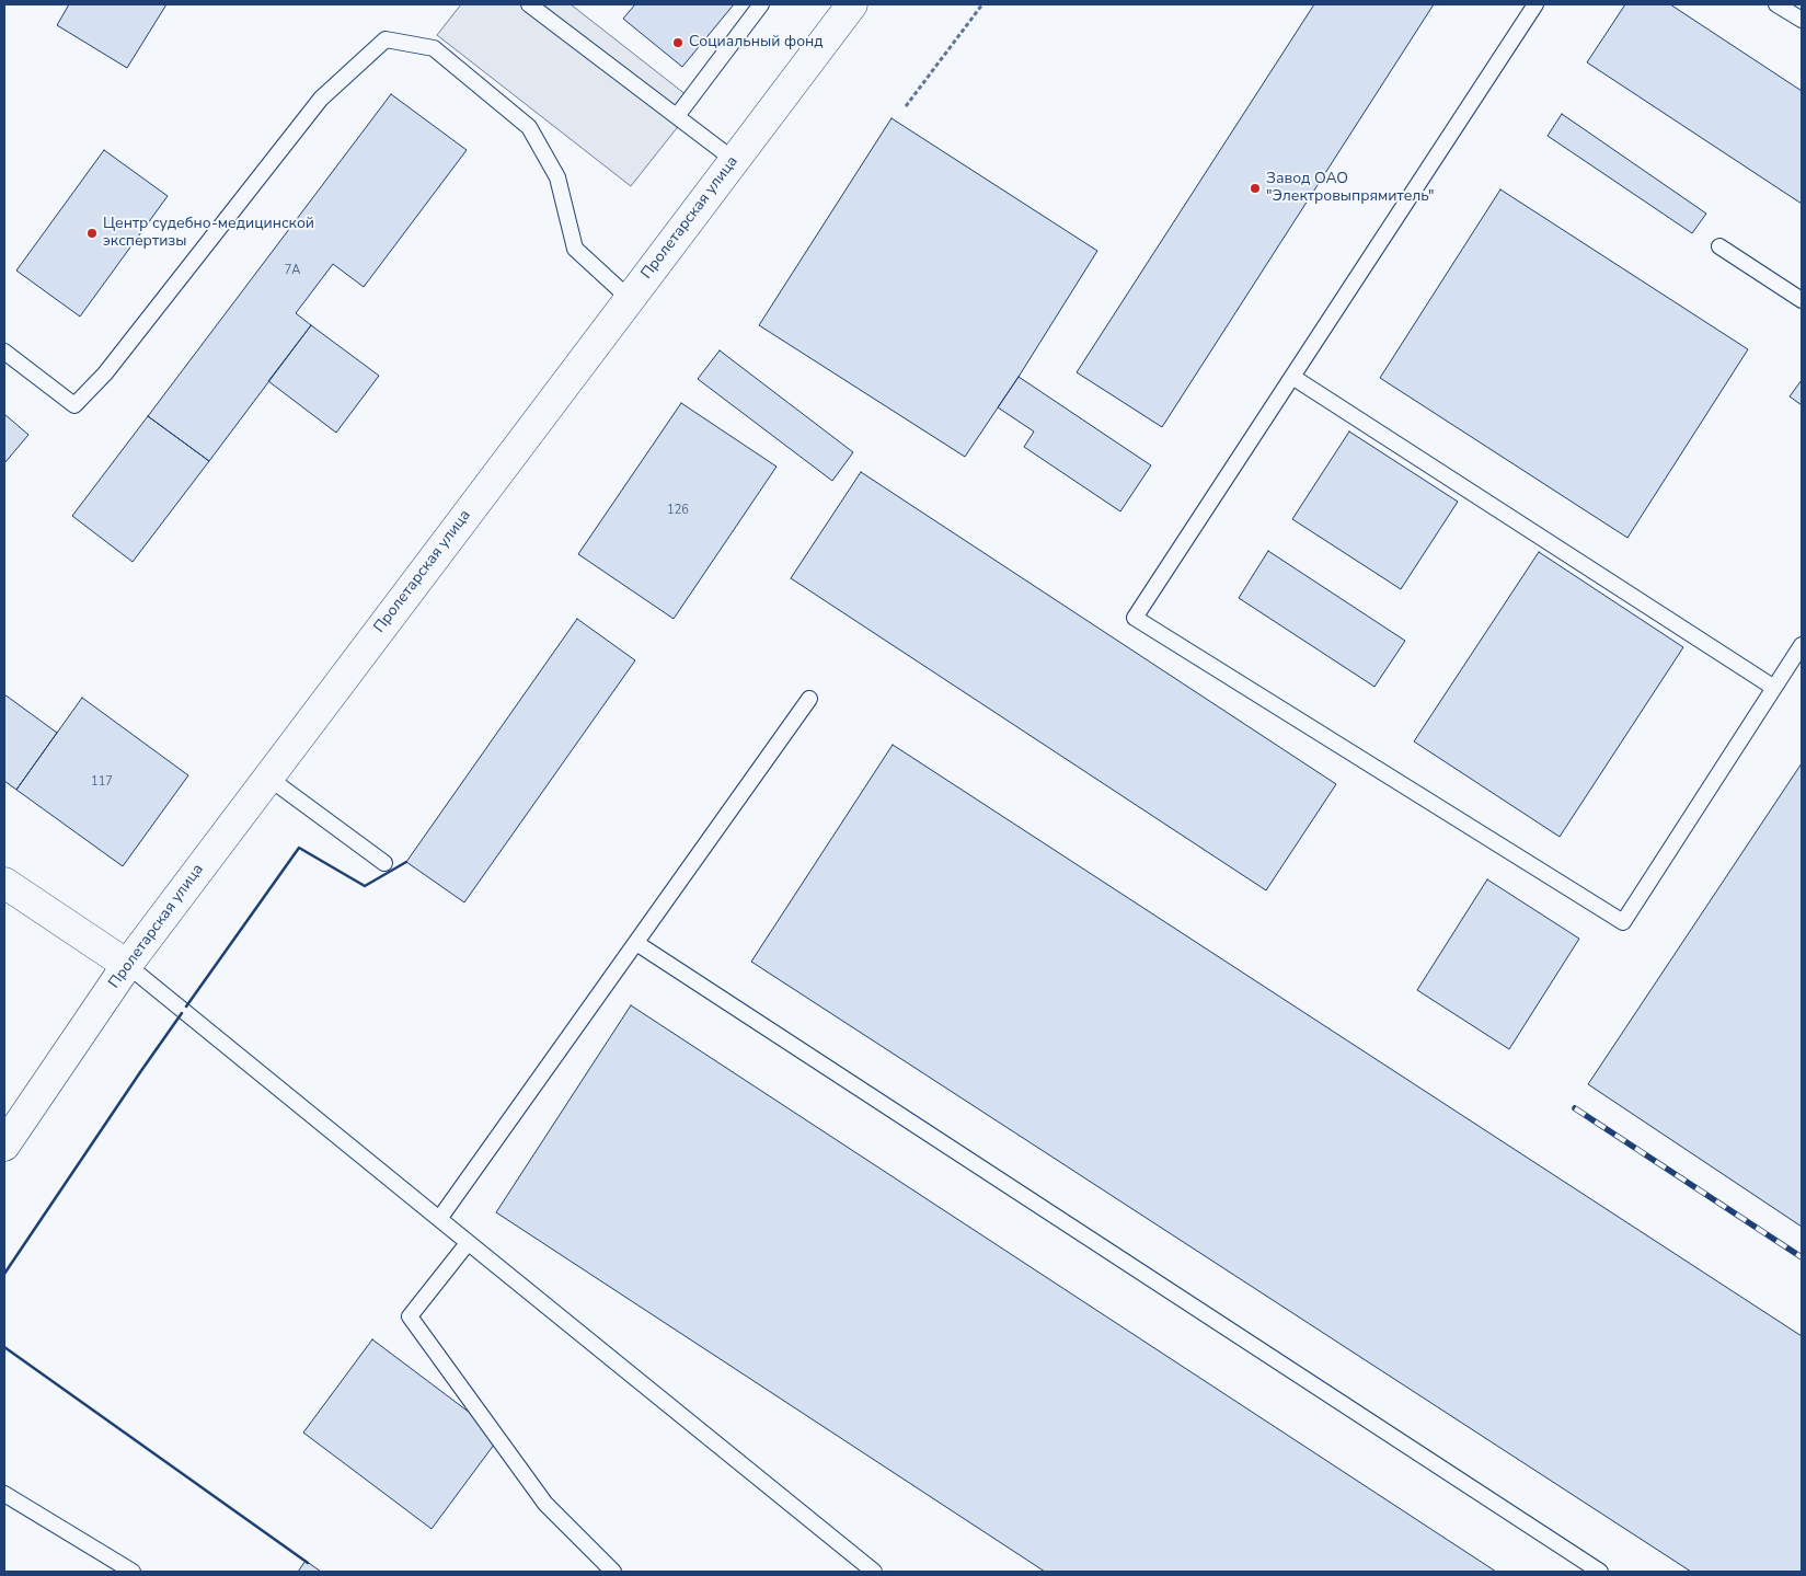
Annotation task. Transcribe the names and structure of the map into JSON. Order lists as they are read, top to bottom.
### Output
{
  "streets": {
    "street": ["Пролетарская улица"]
  },
  "places": ["Социальный фонд", "Завод ОАО \"Электровыпрямитель\"", "Центр судебно-медицинской экспертизы"],
  "house_numbers": ["7А", "126", "117"]
}
